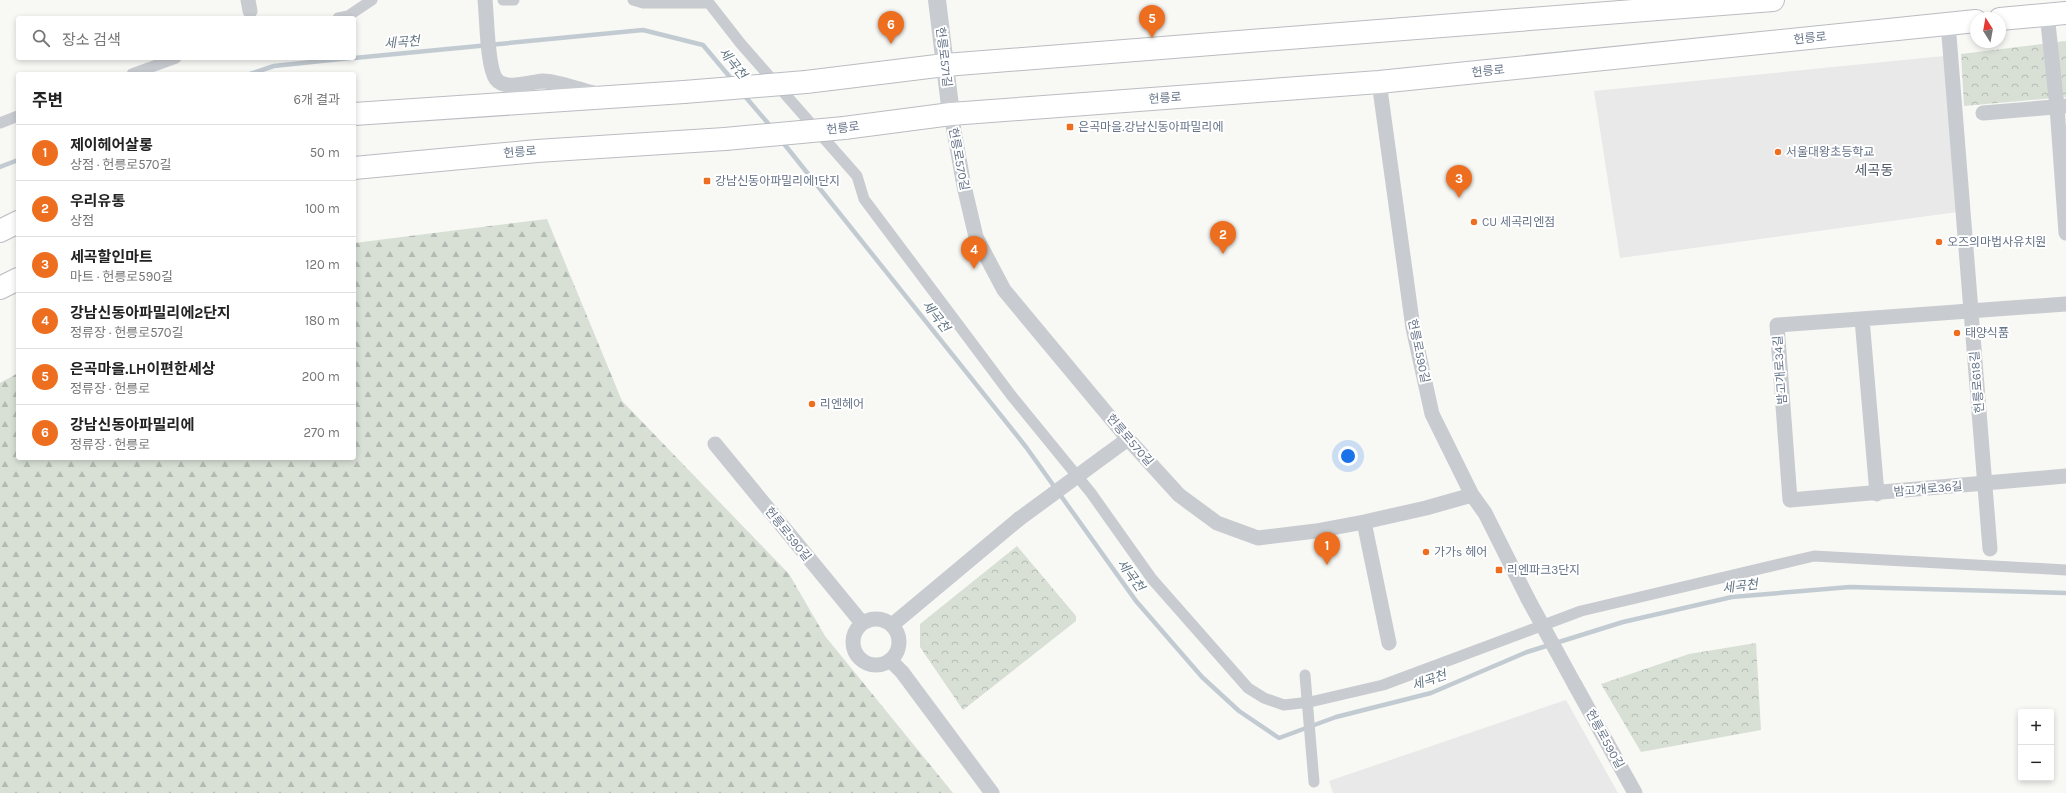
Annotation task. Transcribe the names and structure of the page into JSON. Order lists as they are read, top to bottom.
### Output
{
  "streets": {
    "main road": ["헌릉로"],
    "street": [
      "헌릉로571길",
      "헌릉로570길",
      "헌릉로590길",
      "밤고개로34길",
      "헌릉로618길",
      "밤고개로36길"
    ]
  },
  "crossings": [
    ["헌릉로", "헌릉로571길"],
    ["헌릉로", "헌릉로570길"],
    ["헌릉로", "헌릉로590길"],
    ["헌릉로", "헌릉로618길"],
    ["헌릉로571길", "헌릉로570길"],
    ["헌릉로570길", "헌릉로590길"],
    ["밤고개로34길", "헌릉로618길"],
    ["밤고개로34길", "밤고개로36길"],
    ["헌릉로618길", "밤고개로36길"]
  ],
  "districts": ["세곡동"],
  "water": ["세곡천"],
  "places": {
    "transit": ["은곡마을.강남신동아파밀리에", "강남신동아파밀리에1단지", "리엔파크3단지"],
    "other": [
      "서울대왕초등학교",
      "CU 세곡리엔점",
      "오즈의마법사유치원",
      "태양식품",
      "리엔헤어",
      "가가s 헤어"
    ]
  },
  "north": "top",
  "page": {
    "pins": [
      "5",
      "6",
      "3",
      "2",
      "4",
      "1"
    ],
    "search": "장소 검색",
    "heading": ["주변", "6개 결과"],
    "list": [
      {
        "mark": "1",
        "name": "제이헤어살롱",
        "note": "상점 · 헌릉로570길",
        "value": "50 m"
      },
      {
        "mark": "2",
        "name": "우리유통",
        "note": "상점",
        "value": "100 m"
      },
      {
        "mark": "3",
        "name": "세곡할인마트",
        "note": "마트 · 헌릉로590길",
        "value": "120 m"
      },
      {
        "mark": "4",
        "name": "강남신동아파밀리에2단지",
        "note": "정류장 · 헌릉로570길",
        "value": "180 m"
      },
      {
        "mark": "5",
        "name": "은곡마을.LH이편한세상",
        "note": "정류장 · 헌릉로",
        "value": "200 m"
      },
      {
        "mark": "6",
        "name": "강남신동아파밀리에",
        "note": "정류장 · 헌릉로",
        "value": "270 m"
      }
    ],
    "map_buttons": ["+", "−"]
  }
}
